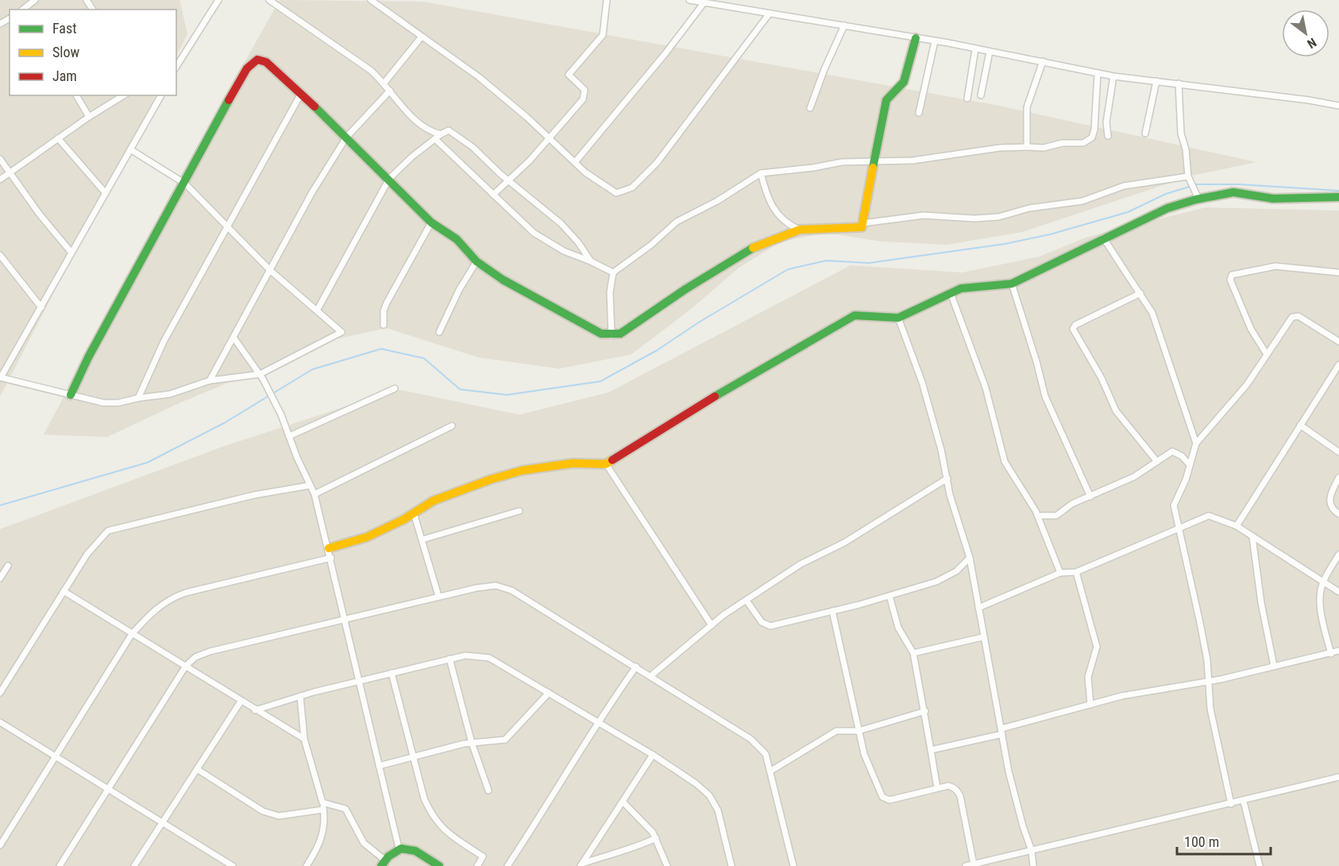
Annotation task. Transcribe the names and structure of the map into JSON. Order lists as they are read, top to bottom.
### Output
{
  "legend": ["Fast", "Slow", "Jam"],
  "scale_bar": "100 m",
  "north": "bottom right"
}
